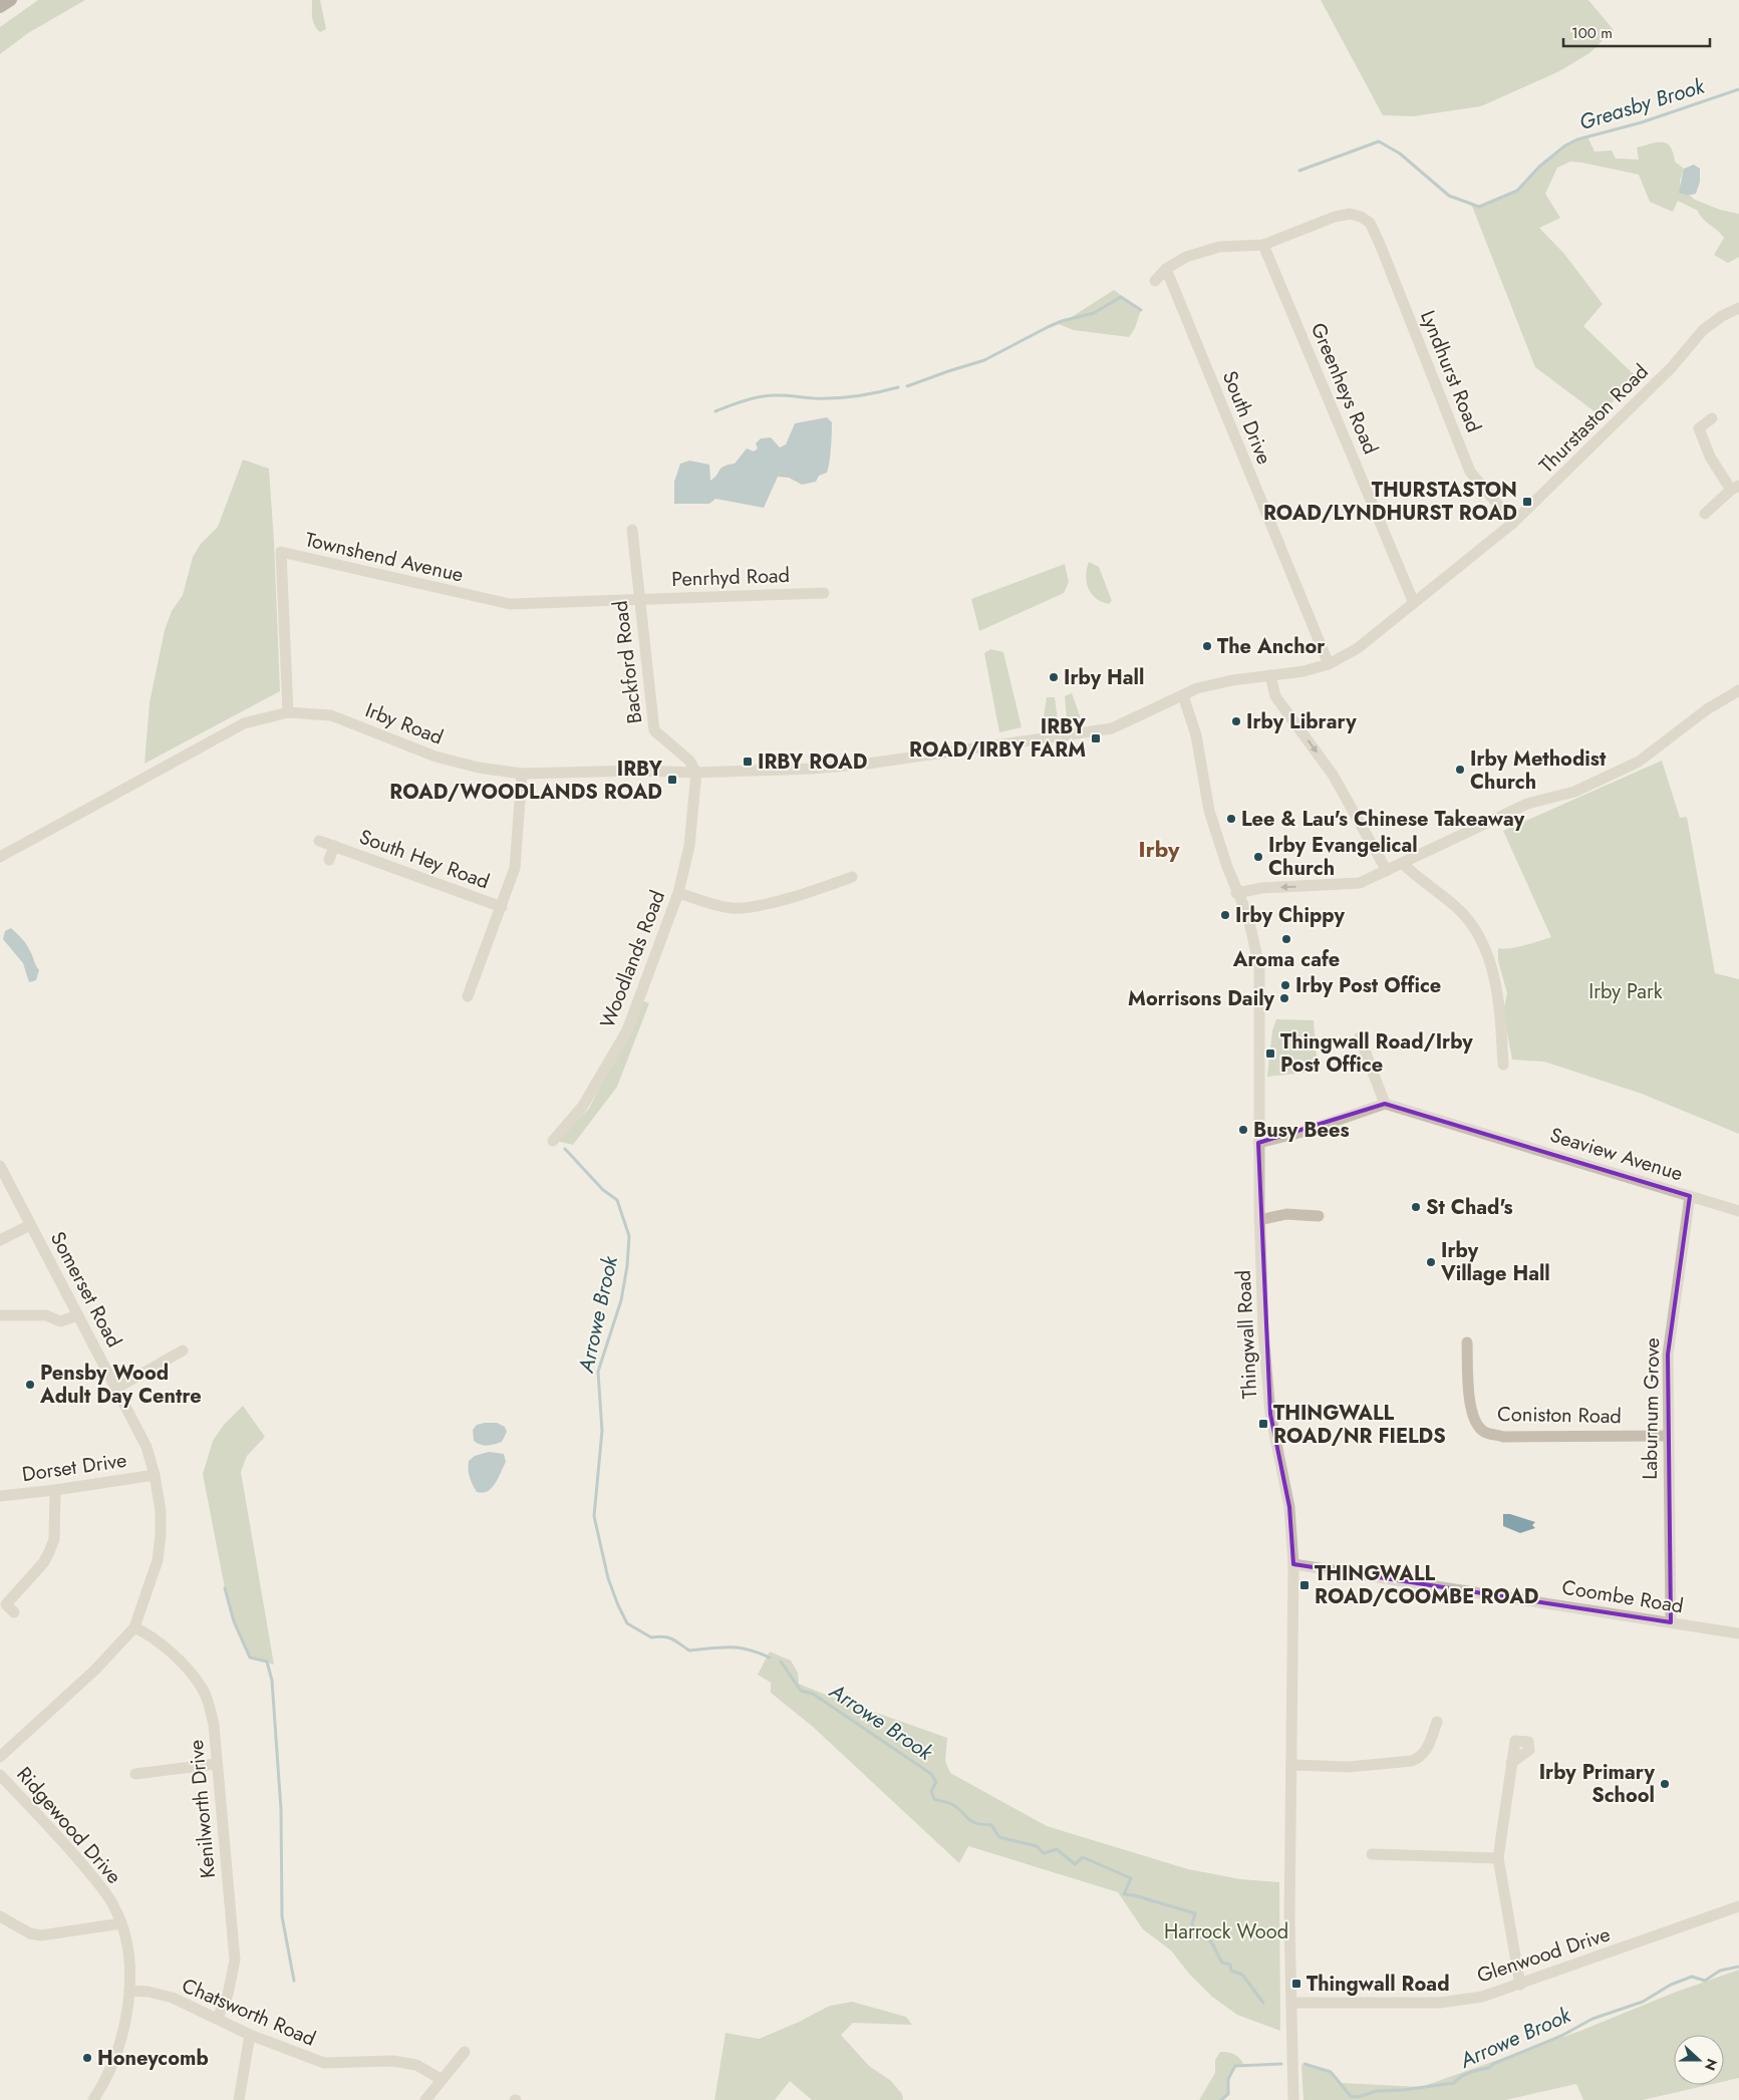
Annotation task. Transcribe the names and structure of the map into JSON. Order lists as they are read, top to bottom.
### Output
{
  "streets": {
    "street": [
      "Lyndhurst Road",
      "Greenheys Road",
      "South Drive",
      "Thurstaston Road",
      "Townshend Avenue",
      "Penrhyd Road",
      "Backford Road",
      "Irby Road",
      "South Hey Road",
      "Woodlands Road",
      "Seaview Avenue",
      "Somerset Road",
      "Thingwall Road",
      "Laburnum Grove",
      "Coniston Road",
      "Dorset Drive",
      "Coombe Road",
      "Kenilworth Drive",
      "Ridgewood Drive",
      "Glenwood Drive",
      "Chatsworth Road"
    ]
  },
  "crossings": [
    ["Lyndhurst Road", "Greenheys Road"],
    ["Lyndhurst Road", "Thurstaston Road"],
    ["Greenheys Road", "Thurstaston Road"],
    ["South Drive", "Thurstaston Road"],
    ["Thurstaston Road", "Irby Road"],
    ["Thurstaston Road", "Thingwall Road"],
    ["Townshend Avenue", "Penrhyd Road"],
    ["Townshend Avenue", "Backford Road"],
    ["Townshend Avenue", "Irby Road"],
    ["Penrhyd Road", "Backford Road"],
    ["Backford Road", "Irby Road"],
    ["Backford Road", "Woodlands Road"],
    ["Irby Road", "Woodlands Road"],
    ["Irby Road", "Thingwall Road"],
    ["Seaview Avenue", "Laburnum Grove"],
    ["Somerset Road", "Dorset Drive"],
    ["Somerset Road", "Kenilworth Drive"],
    ["Thingwall Road", "Coombe Road"],
    ["Thingwall Road", "Glenwood Drive"],
    ["Laburnum Grove", "Coniston Road"],
    ["Laburnum Grove", "Coombe Road"],
    ["Kenilworth Drive", "Chatsworth Road"],
    ["Ridgewood Drive", "Chatsworth Road"]
  ],
  "districts": ["Irby"],
  "water": ["Greasby Brook", "Arrowe Brook"],
  "parks": ["Irby Park", "Harrock Wood"],
  "places": {
    "transit": [
      "THURSTASTON ROAD/LYNDHURST ROAD",
      "IRBY ROAD/IRBY FARM",
      "IRBY ROAD",
      "IRBY ROAD/WOODLANDS ROAD",
      "Thingwall Road/Irby Post Office",
      "THINGWALL ROAD/NR FIELDS",
      "THINGWALL ROAD/COOMBE ROAD",
      "Thingwall Road"
    ],
    "other": [
      "The Anchor",
      "Irby Hall",
      "Irby Library",
      "Irby Methodist Church",
      "Lee & Lau's Chinese Takeaway",
      "Irby Evangelical Church",
      "Irby Chippy",
      "Aroma cafe",
      "Irby Post Office",
      "Morrisons Daily",
      "Busy Bees",
      "St Chad's",
      "Irby Village Hall",
      "Pensby Wood Adult Day Centre",
      "Irby Primary School",
      "Honeycomb"
    ]
  },
  "scale_bar": "100 m",
  "north": "right"
}
